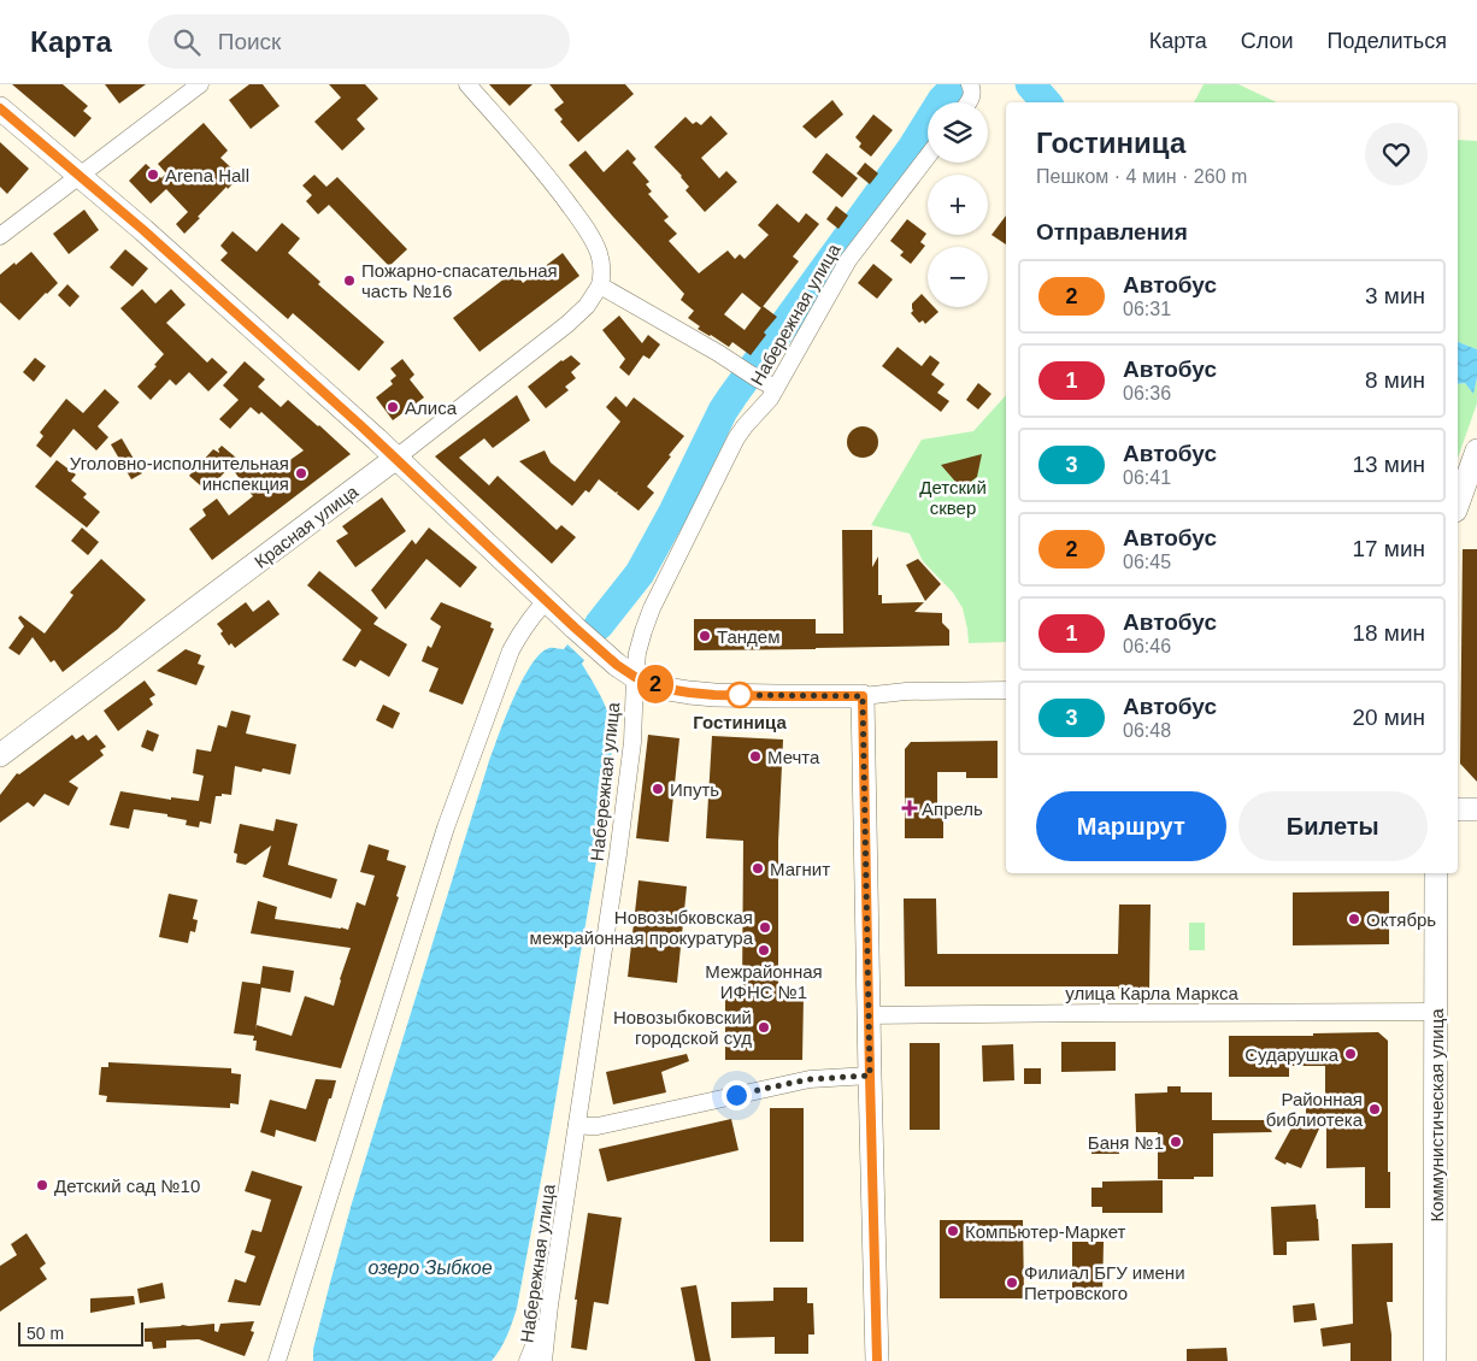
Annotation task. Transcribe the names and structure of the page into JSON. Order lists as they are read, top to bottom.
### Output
{
  "streets": {
    "main road": ["Красная улица", "Коммунистическая улица"],
    "street": ["Набережная улица", "улица Карла Маркса"]
  },
  "crossings": [
    ["улица Карла Маркса", "Коммунистическая улица"]
  ],
  "water": ["озеро Зыбкое"],
  "parks": ["Детский сквер"],
  "places": {
    "other": [
      "Arena Hall",
      "Пожарно-спасательная часть №16",
      "Алиса",
      "Уголовно-исполнительная инспекция",
      "Тандем",
      "Гостиница",
      "Мечта",
      "Ипуть",
      "Магнит",
      "Октябрь",
      "Новозыбковская межрайонная прокуратура",
      "Межрайонная ИФНС №1",
      "Новозыбковский городской суд",
      "Сударушка",
      "Районная библиотека",
      "Баня №1",
      "Детский сад №10",
      "Компьютер-Маркет",
      "Филиал БГУ имени Петровского"
    ],
    "health": ["Апрель"]
  },
  "lines": ["bus line 2"],
  "scale_bar": "50 m",
  "page": {
    "header": "Карта",
    "search": "Поиск",
    "nav": ["Карта", "Слои", "Поделиться"],
    "on_map": "2",
    "map_buttons": ["+", "−"],
    "heading": [
      ["Гостиница", "Пешком · 4 мин · 260 m"],
      "Отправления"
    ],
    "list": [
      {
        "mark": "2",
        "name": "Автобус",
        "note": "06:31",
        "value": "3 мин"
      },
      {
        "mark": "1",
        "name": "Автобус",
        "note": "06:36",
        "value": "8 мин"
      },
      {
        "mark": "3",
        "name": "Автобус",
        "note": "06:41",
        "value": "13 мин"
      },
      {
        "mark": "2",
        "name": "Автобус",
        "note": "06:45",
        "value": "17 мин"
      },
      {
        "mark": "1",
        "name": "Автобус",
        "note": "06:46",
        "value": "18 мин"
      },
      {
        "mark": "3",
        "name": "Автобус",
        "note": "06:48",
        "value": "20 мин"
      }
    ],
    "buttons": ["Маршрут", "Билеты"],
    "scale": "50 m"
  }
}
